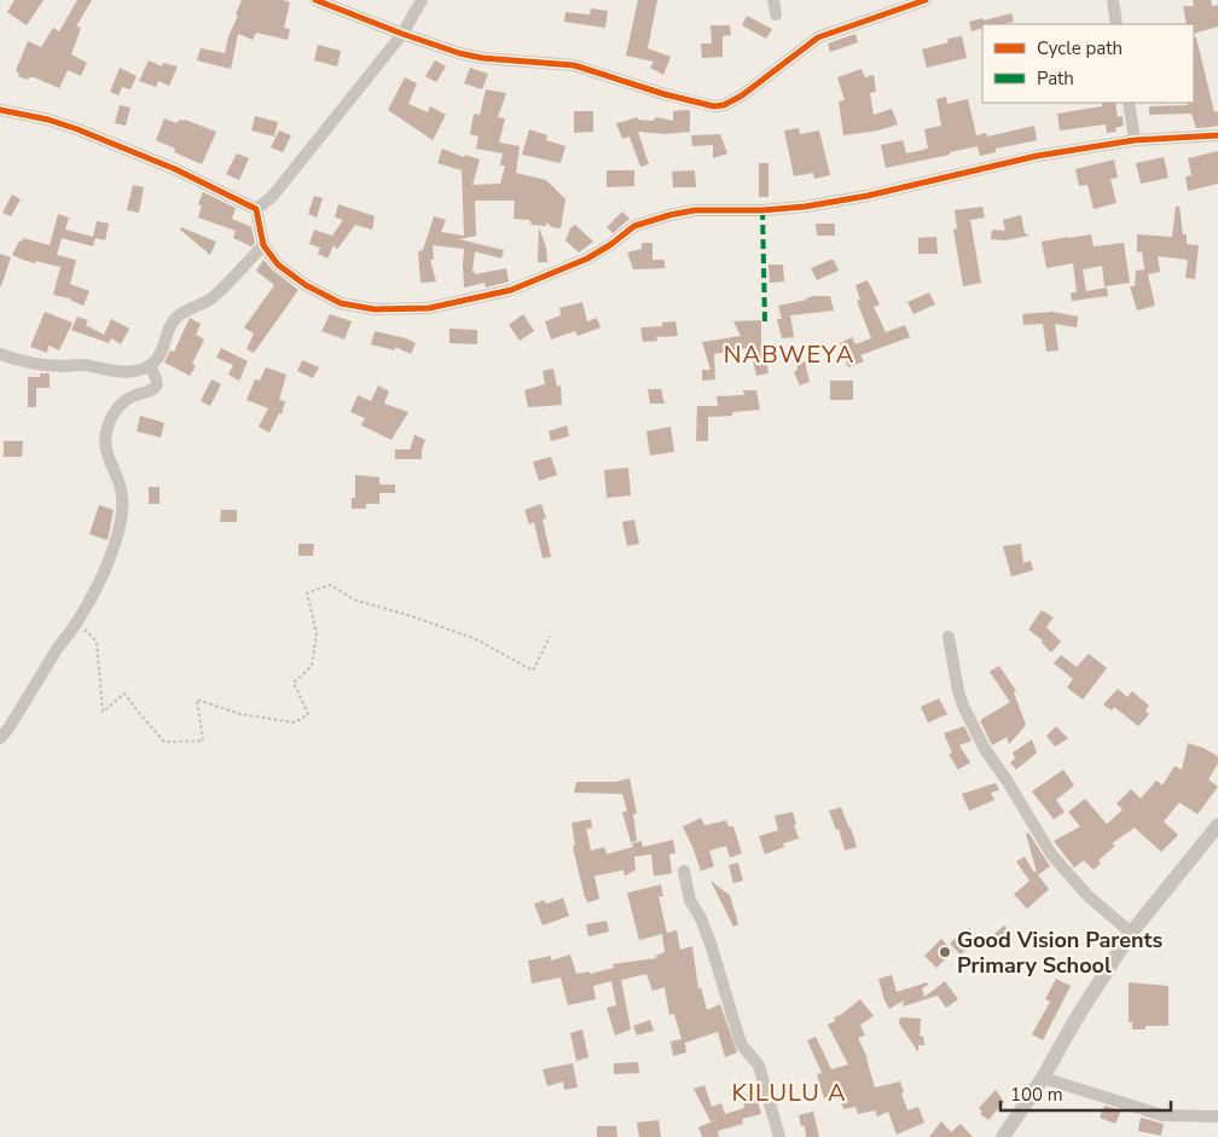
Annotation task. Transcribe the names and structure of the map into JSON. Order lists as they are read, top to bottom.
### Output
{
  "districts": ["NABWEYA", "KILULU A"],
  "places": ["Good Vision Parents Primary School"],
  "legend": ["Cycle path", "Path"],
  "scale_bar": "100 m"
}
